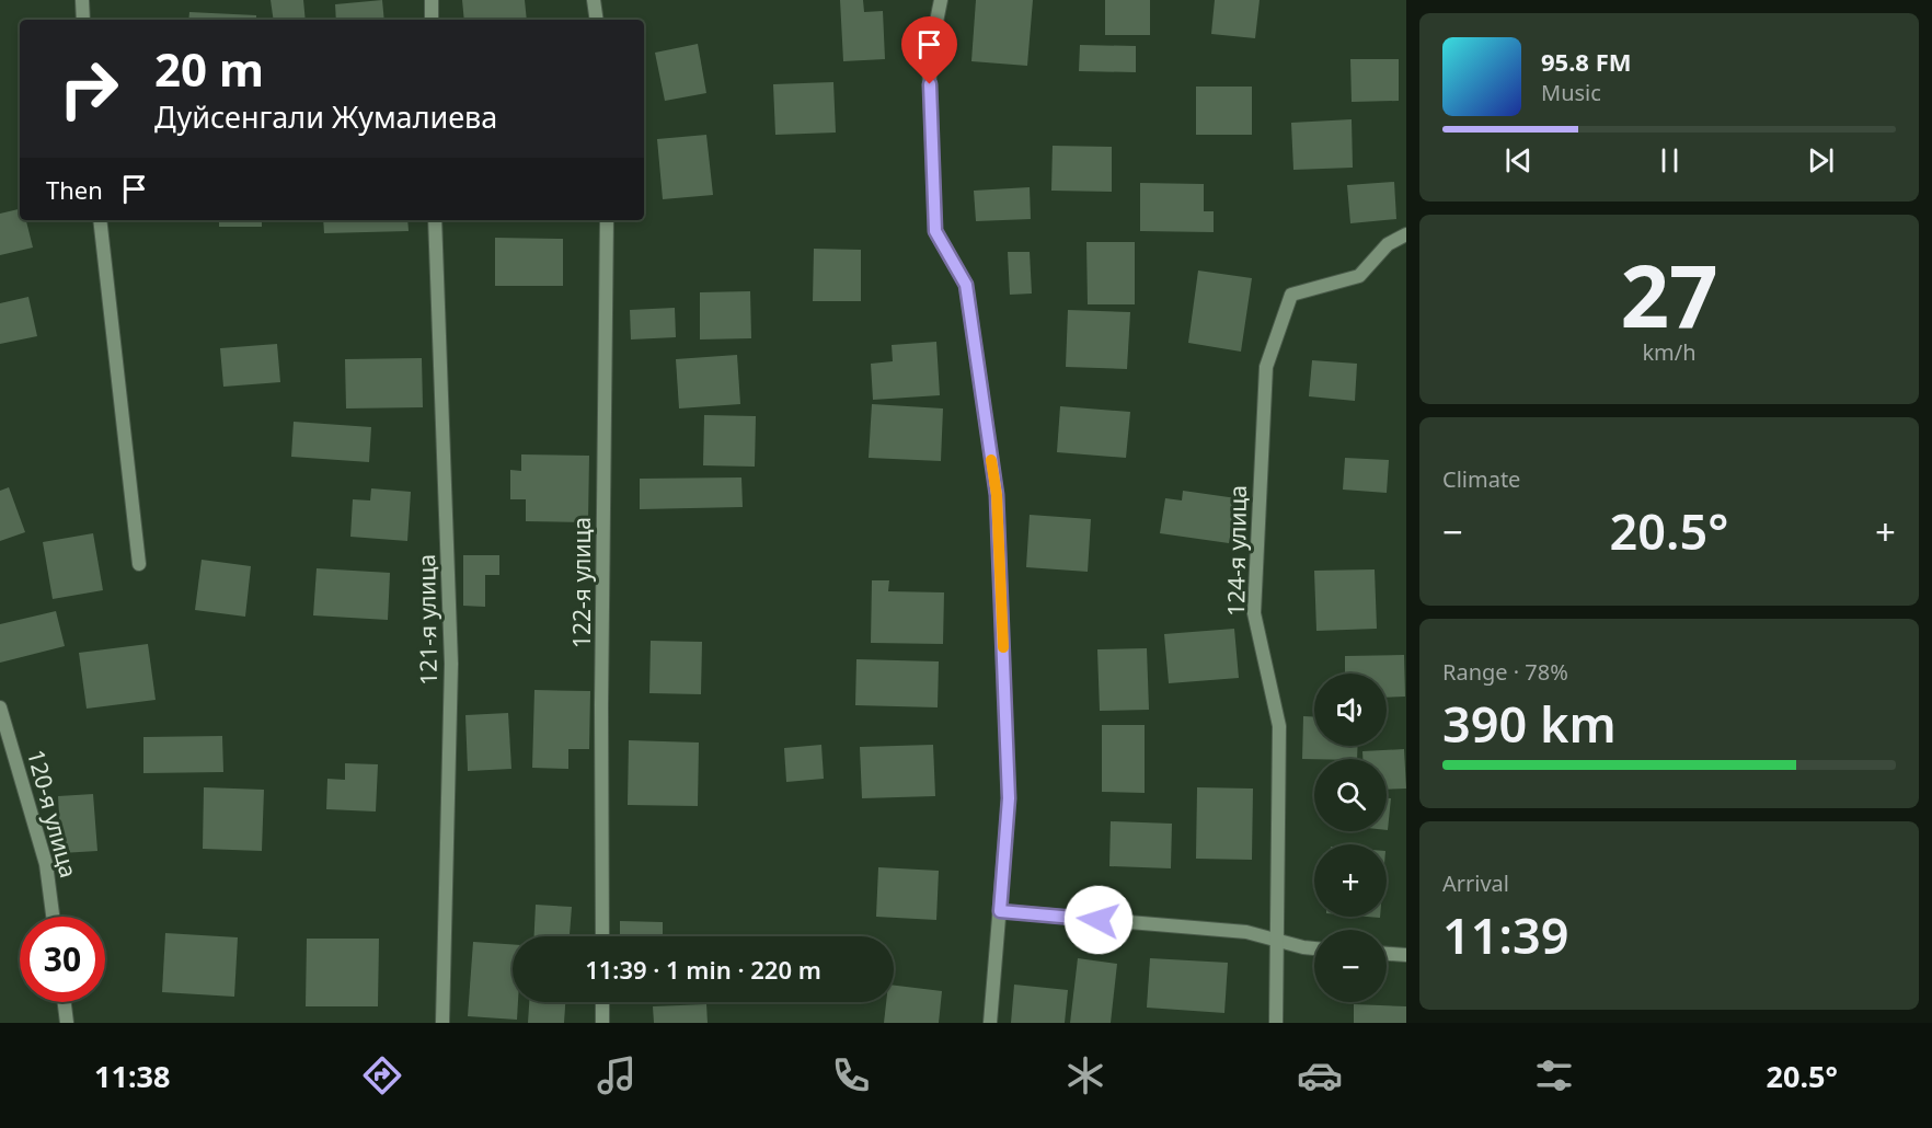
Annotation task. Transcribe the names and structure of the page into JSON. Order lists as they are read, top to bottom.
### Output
{
  "streets": {
    "street": [
      "124-я улица",
      "122-я улица",
      "121-я улица",
      "120-я улица"
    ]
  },
  "page": {
    "turn": ["20 m", "Дуйсенгали Жумалиева"],
    "song": ["95.8 FM", "Music"],
    "then": "Then",
    "tile": [
      ["27", "km/h"],
      "Climate",
      ["Range · 78%", "390 km"],
      ["Arrival", "11:39"]
    ],
    "heat": ["−", "20.5°", "+"],
    "map_buttons": ["+", "−"],
    "limit": "30",
    "trip": "11:39 · 1 min · 220 m",
    "tabs": ["11:38", "20.5°"]
  }
}
